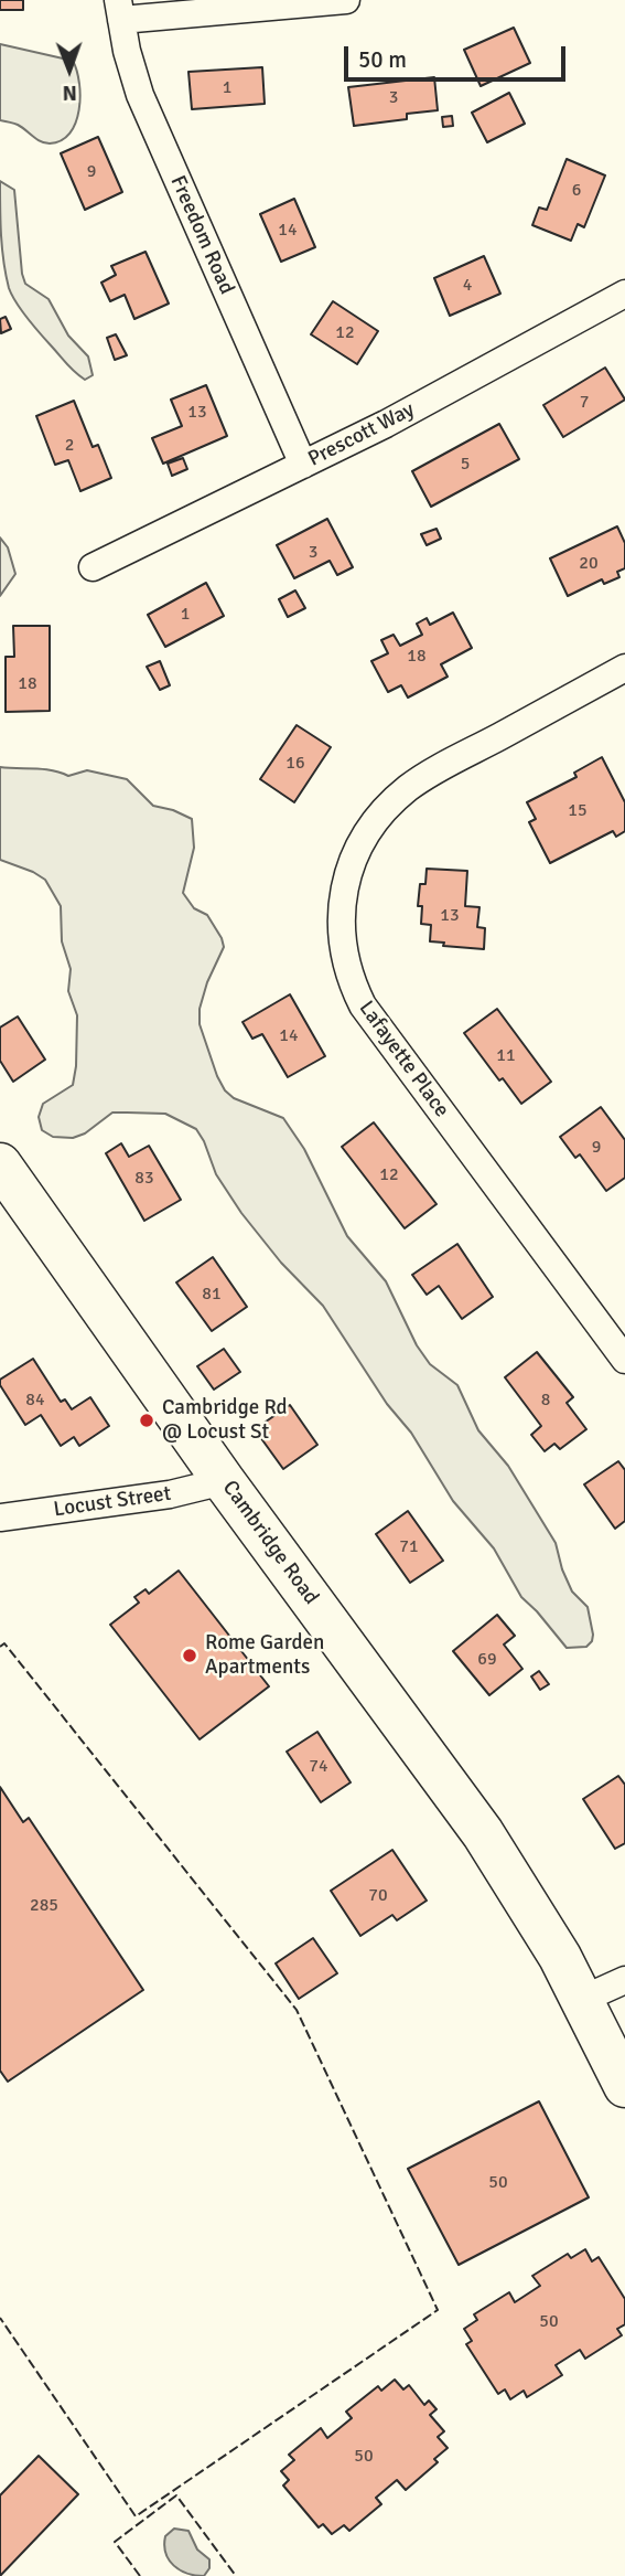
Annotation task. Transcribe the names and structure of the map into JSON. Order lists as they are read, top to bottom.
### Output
{
  "streets": {
    "highway": ["Cambridge Road"],
    "street": [
      "Freedom Road",
      "Prescott Way",
      "Lafayette Place",
      "Locust Street"
    ]
  },
  "crossings": [
    ["Freedom Road", "Prescott Way"],
    ["Locust Street", "Cambridge Road"]
  ],
  "places": ["Cambridge Rd @ Locust St", "Rome Garden Apartments"],
  "house_numbers": [
    "1",
    "3",
    "9",
    "6",
    "14",
    "4",
    "12",
    "7",
    "13",
    "2",
    "5",
    "3",
    "20",
    "1",
    "18",
    "18",
    "16",
    "15",
    "13",
    "14",
    "11",
    "9",
    "12",
    "83",
    "81",
    "84",
    "8",
    "71",
    "69",
    "74",
    "70",
    "285",
    "50",
    "50",
    "50"
  ],
  "scale_bar": "50 m",
  "north": "bottom"
}
